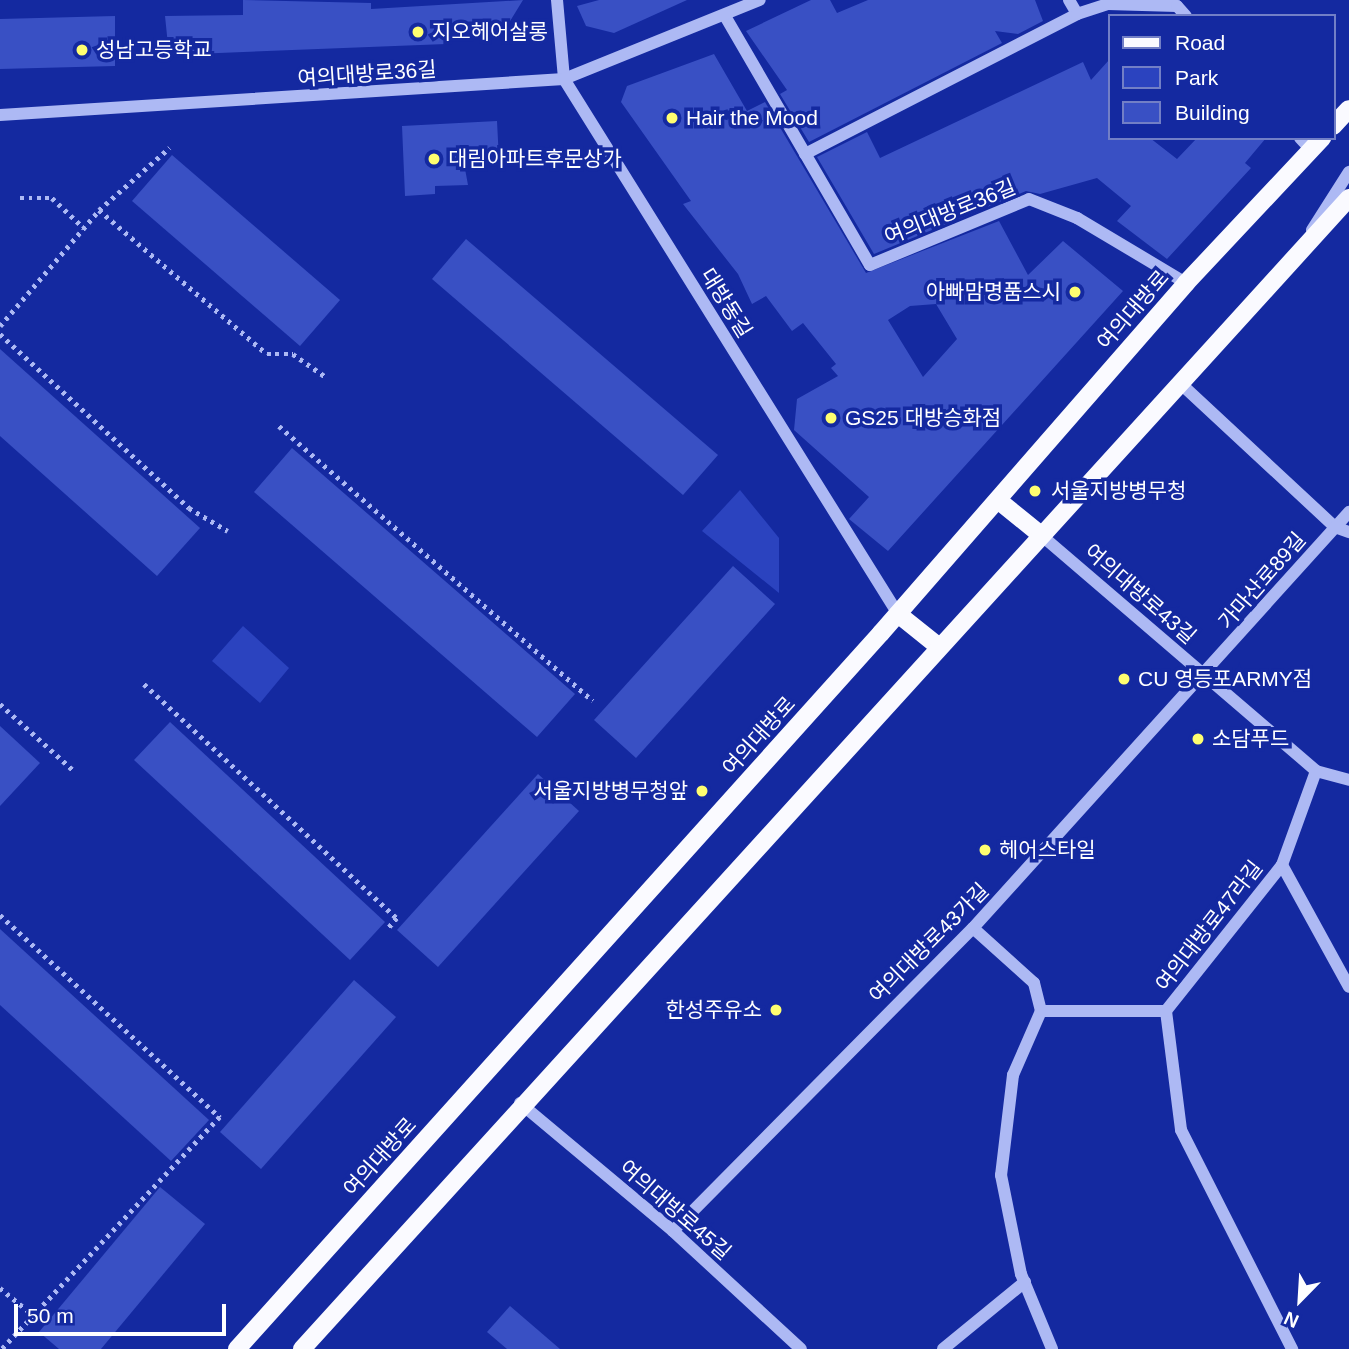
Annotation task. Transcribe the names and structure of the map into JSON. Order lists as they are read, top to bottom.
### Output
{
  "streets": {
    "main road": ["여의대방로"],
    "street": [
      "여의대방로36길",
      "대방동길",
      "가마산로89길",
      "여의대방로43길",
      "여의대방로47라길",
      "여의대방로43가길",
      "여의대방로45길"
    ]
  },
  "crossings": [
    ["여의대방로36길", "대방동길"],
    ["여의대방로36길", "여의대방로"],
    ["대방동길", "여의대방로"],
    ["가마산로89길", "여의대방로43길"],
    ["가마산로89길", "여의대방로43가길"],
    ["여의대방로43길", "여의대방로47라길"],
    ["여의대방로43길", "여의대방로43가길"],
    ["여의대방로43가길", "여의대방로45길"]
  ],
  "places": [
    "지오헤어살롱",
    "성남고등학교",
    "Hair the Mood",
    "대림아파트후문상가",
    "아빠맘명품스시",
    "GS25 대방승화점",
    "서울지방병무청",
    "CU 영등포ARMY점",
    "소담푸드",
    "서울지방병무청앞",
    "헤어스타일",
    "한성주유소"
  ],
  "legend": ["Road", "Park", "Building"],
  "scale_bar": "50 m",
  "north": "bottom left"
}
